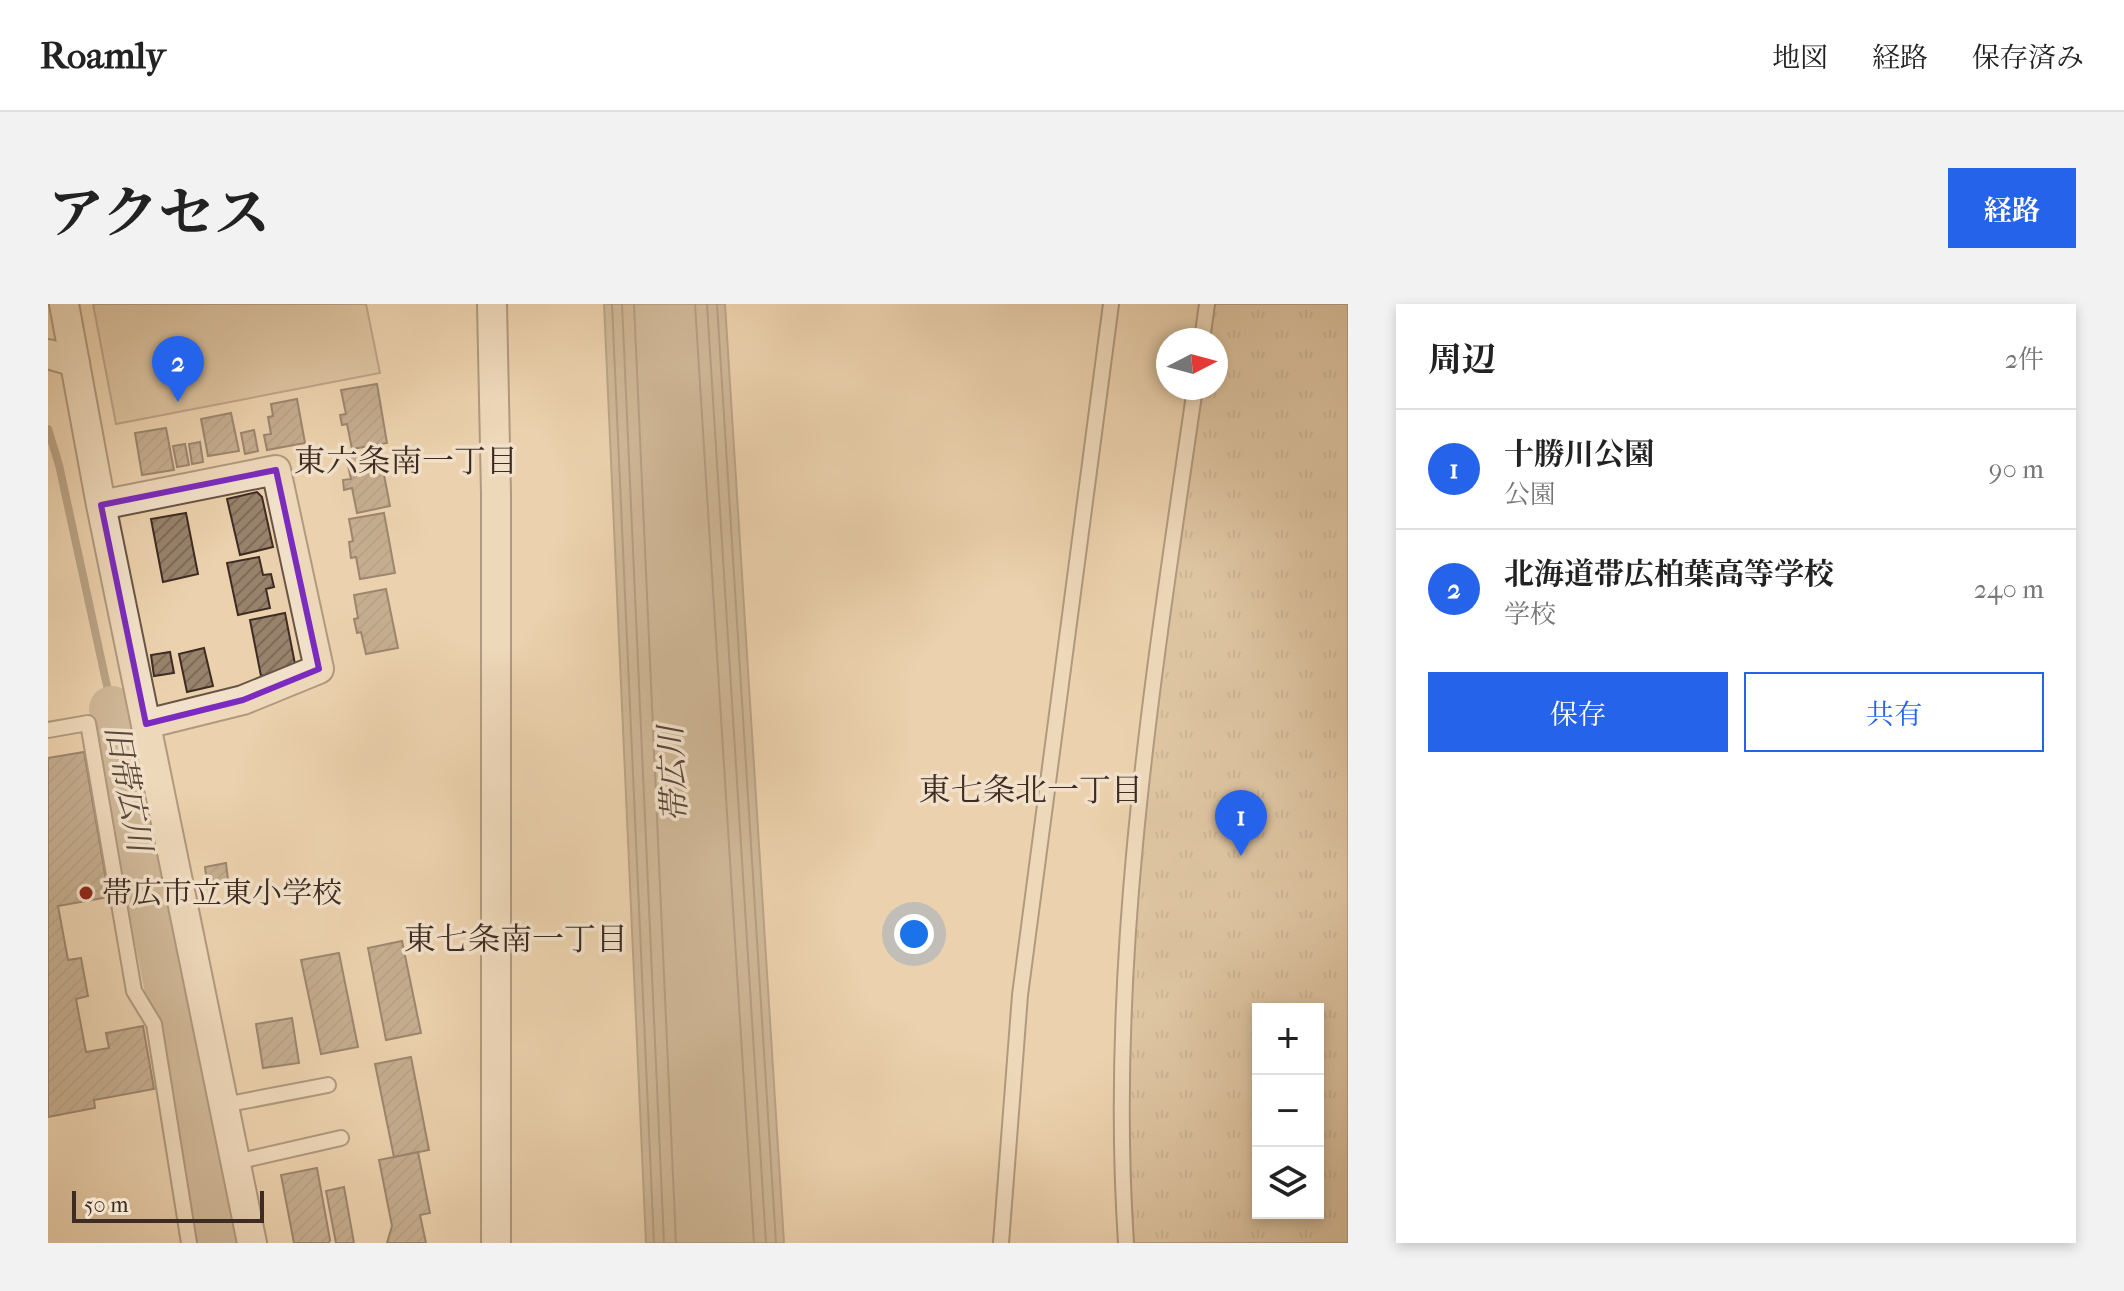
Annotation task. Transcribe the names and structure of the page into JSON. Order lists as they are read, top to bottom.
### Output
{
  "districts": ["東六条南一丁目", "東七条北一丁目", "東七条南一丁目"],
  "water": ["帯広川", "旧帯広川"],
  "places": ["帯広市立東小学校"],
  "scale_bar": "50 m",
  "north": "right",
  "page": {
    "header": "Roamly",
    "nav": ["地図", "経路", "保存済み"],
    "title": "アクセス",
    "buttons": [
      "経路",
      ["保存", "共有"]
    ],
    "heading": ["周辺", "2件"],
    "pins": ["2", "1"],
    "list": [
      {
        "mark": "1",
        "name": "十勝川公園",
        "note": "公園",
        "value": "90 m"
      },
      {
        "mark": "2",
        "name": "北海道帯広柏葉高等学校",
        "note": "学校",
        "value": "240 m"
      }
    ],
    "map_buttons": ["+", "−"],
    "scale": "50 m"
  }
}
